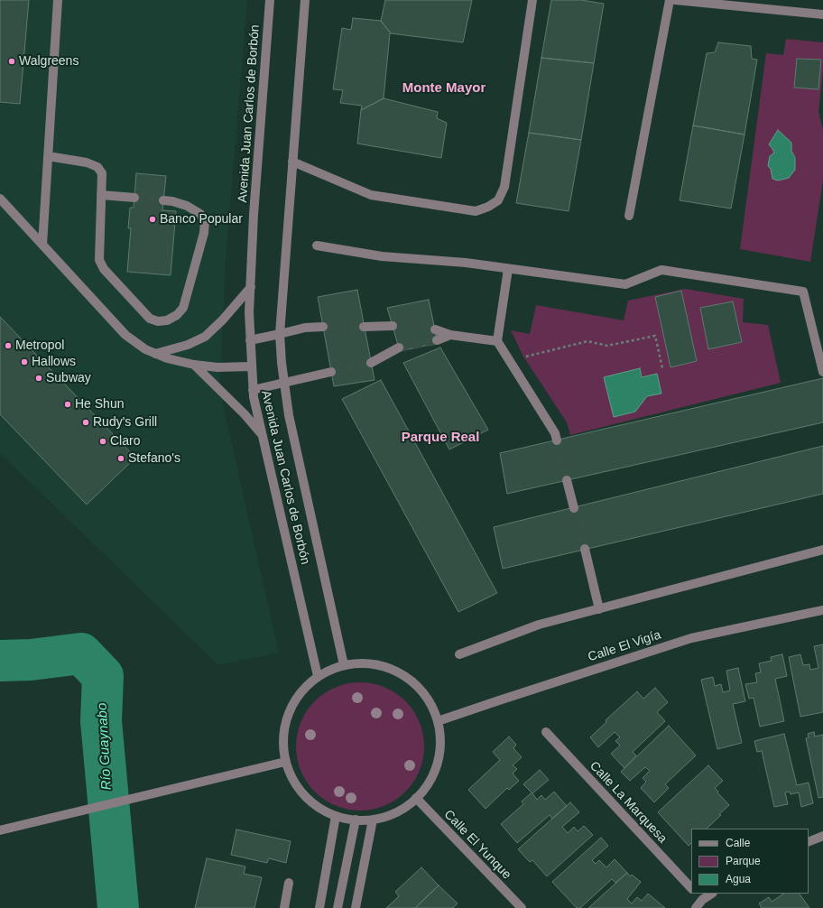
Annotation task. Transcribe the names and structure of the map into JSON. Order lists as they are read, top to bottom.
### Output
{
  "streets": {
    "street": [
      "Avenida Juan Carlos de Borbón",
      "Calle El Vigía",
      "Calle La Marquesa",
      "Calle El Yunque"
    ]
  },
  "districts": ["Monte Mayor", "Parque Real"],
  "water": ["Río Guaynabo"],
  "places": [
    "Walgreens",
    "Banco Popular",
    "Metropol",
    "Hallows",
    "Subway",
    "He Shun",
    "Rudy's Grill",
    "Claro",
    "Stefano's"
  ],
  "legend": ["Calle", "Parque", "Agua"]
}
